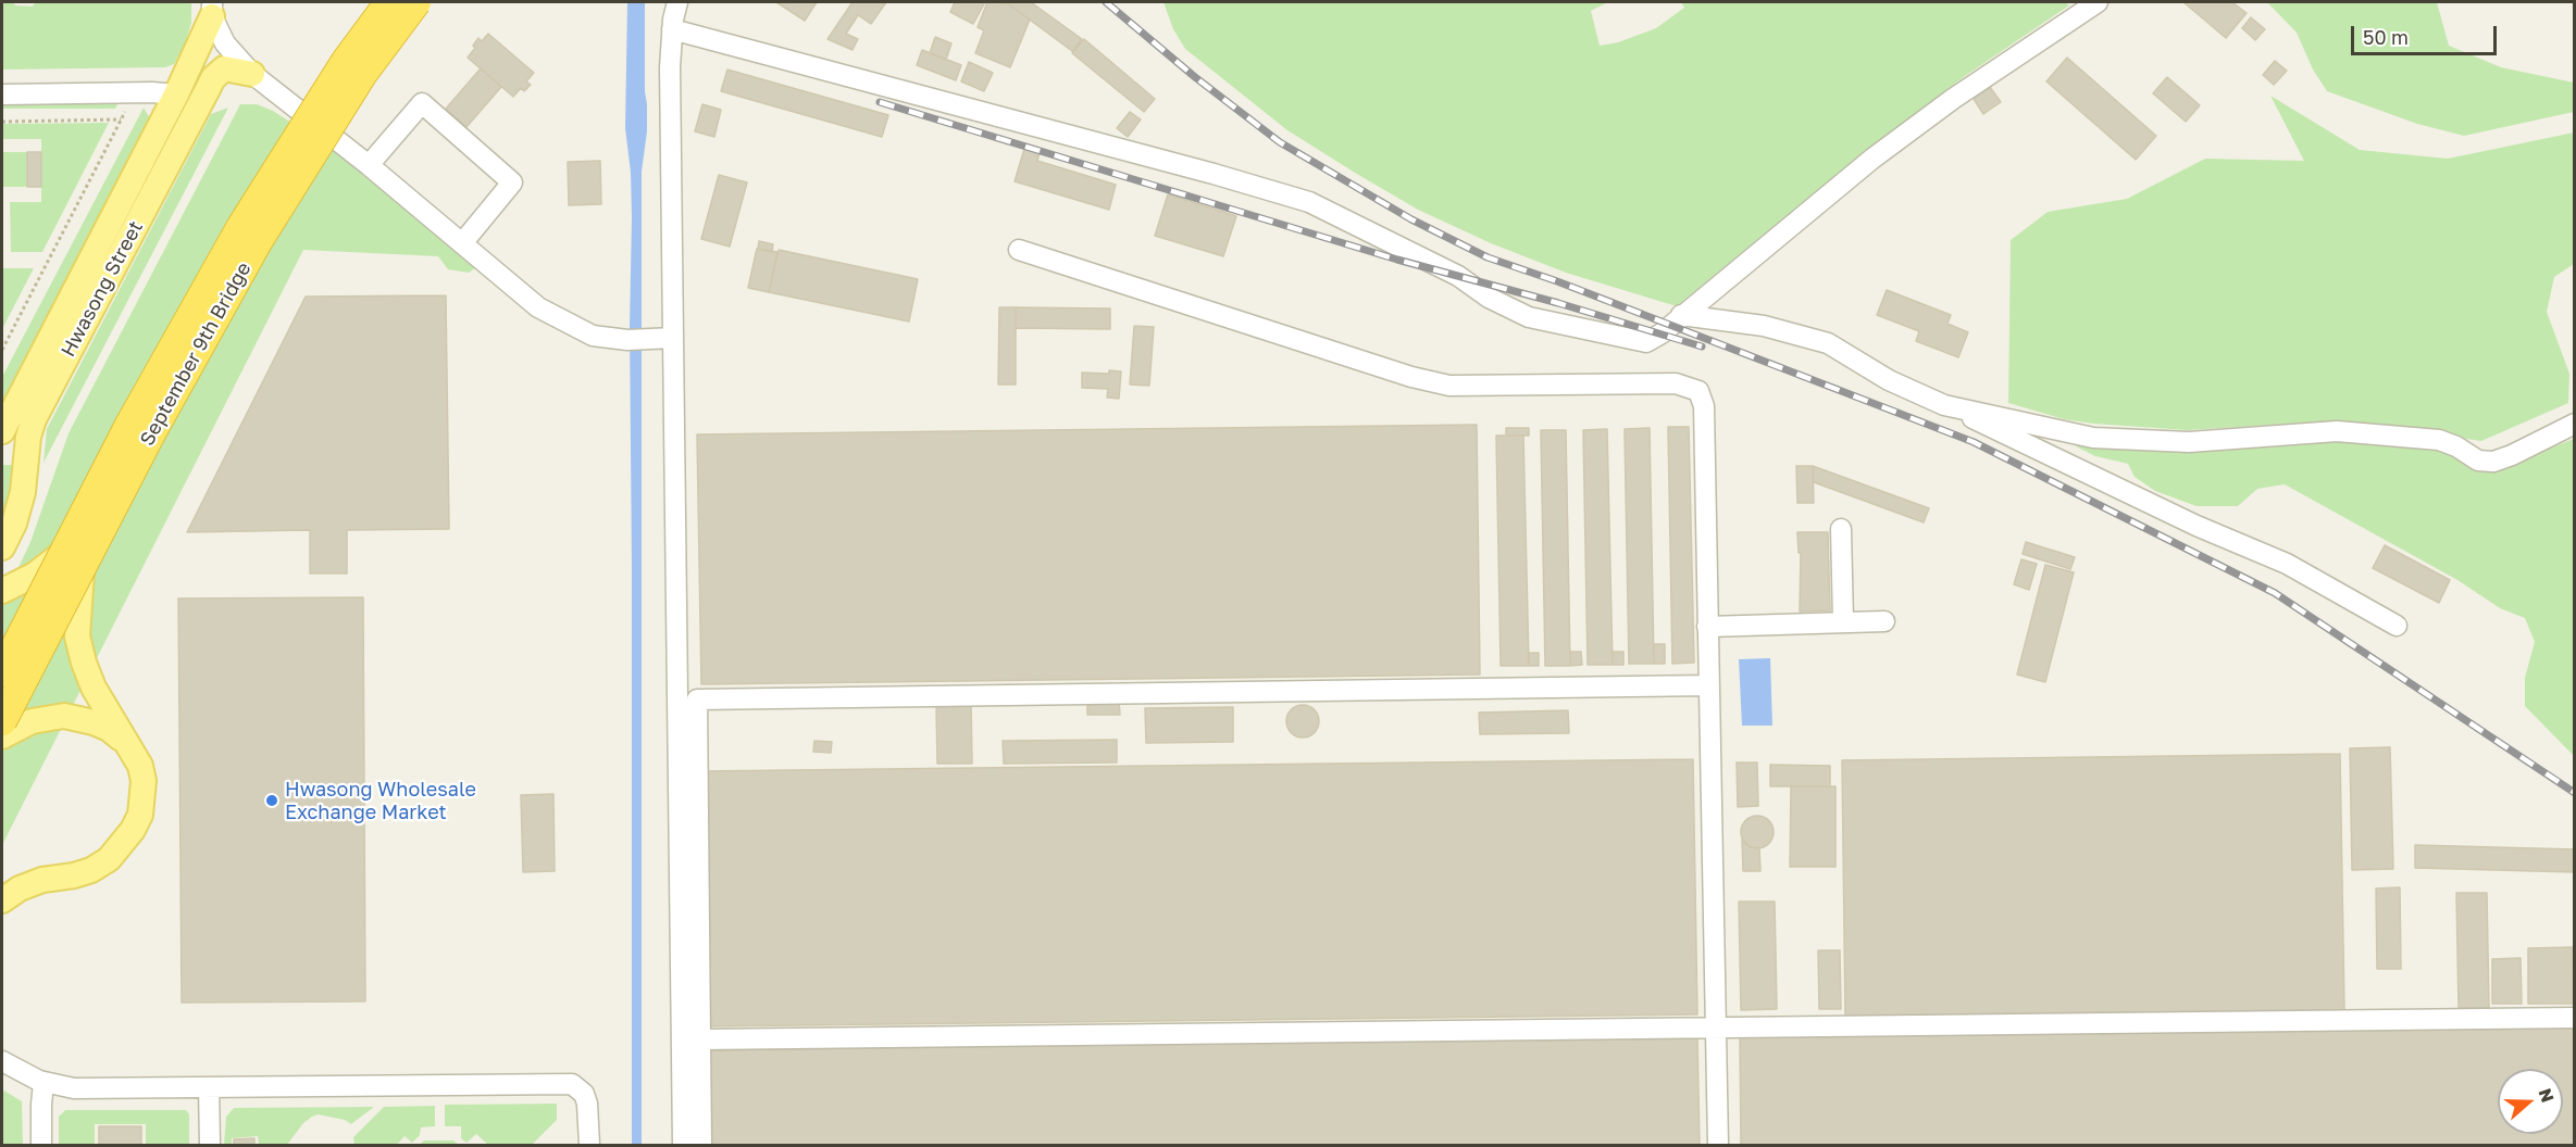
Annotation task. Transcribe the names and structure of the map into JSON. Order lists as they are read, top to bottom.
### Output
{
  "streets": {
    "highway": ["September 9th Bridge"],
    "main road": ["Hwasong Street"]
  },
  "places": ["Hwasong Wholesale Exchange Market"],
  "scale_bar": "50 m",
  "north": "right"
}
